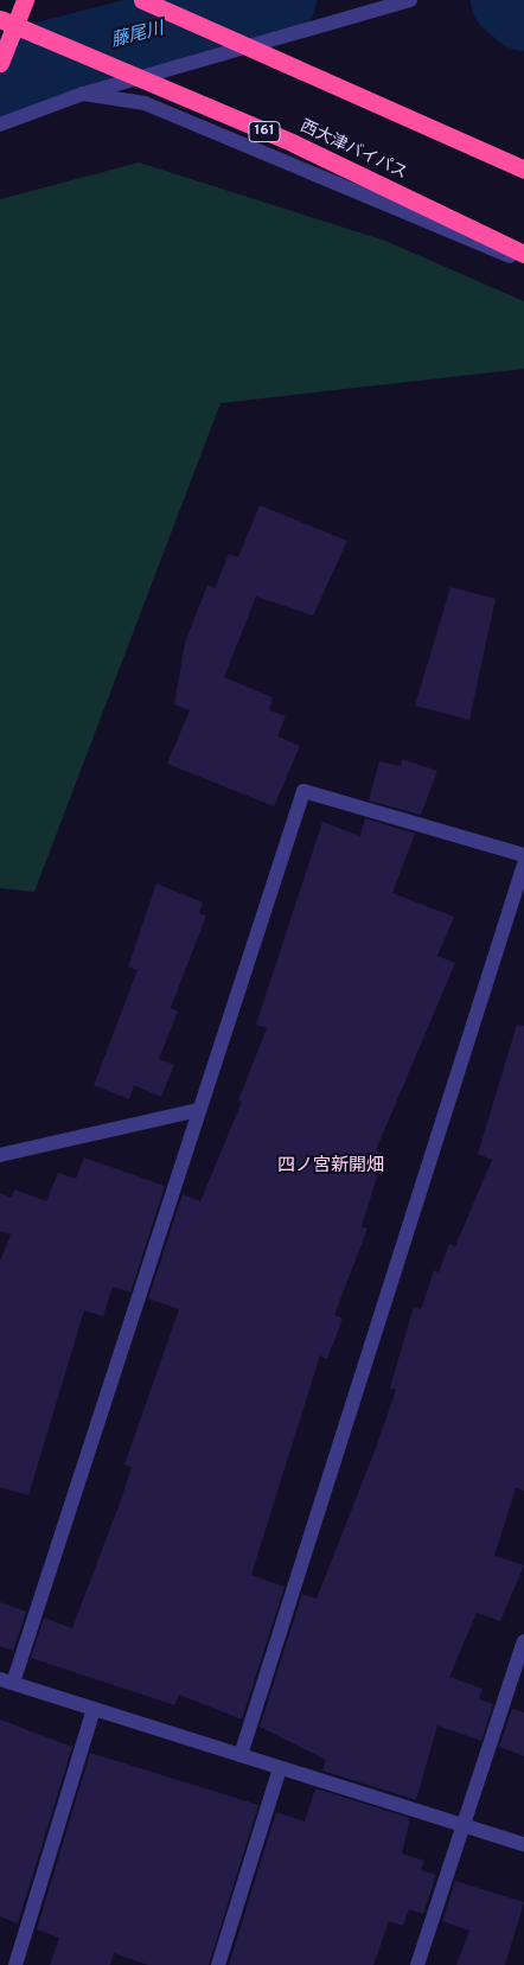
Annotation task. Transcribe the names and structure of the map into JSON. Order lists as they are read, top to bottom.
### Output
{
  "streets": {
    "highway": ["161", "西大津バイパス"]
  },
  "districts": ["四ノ宮新開畑"],
  "water": ["藤尾川"]
}
